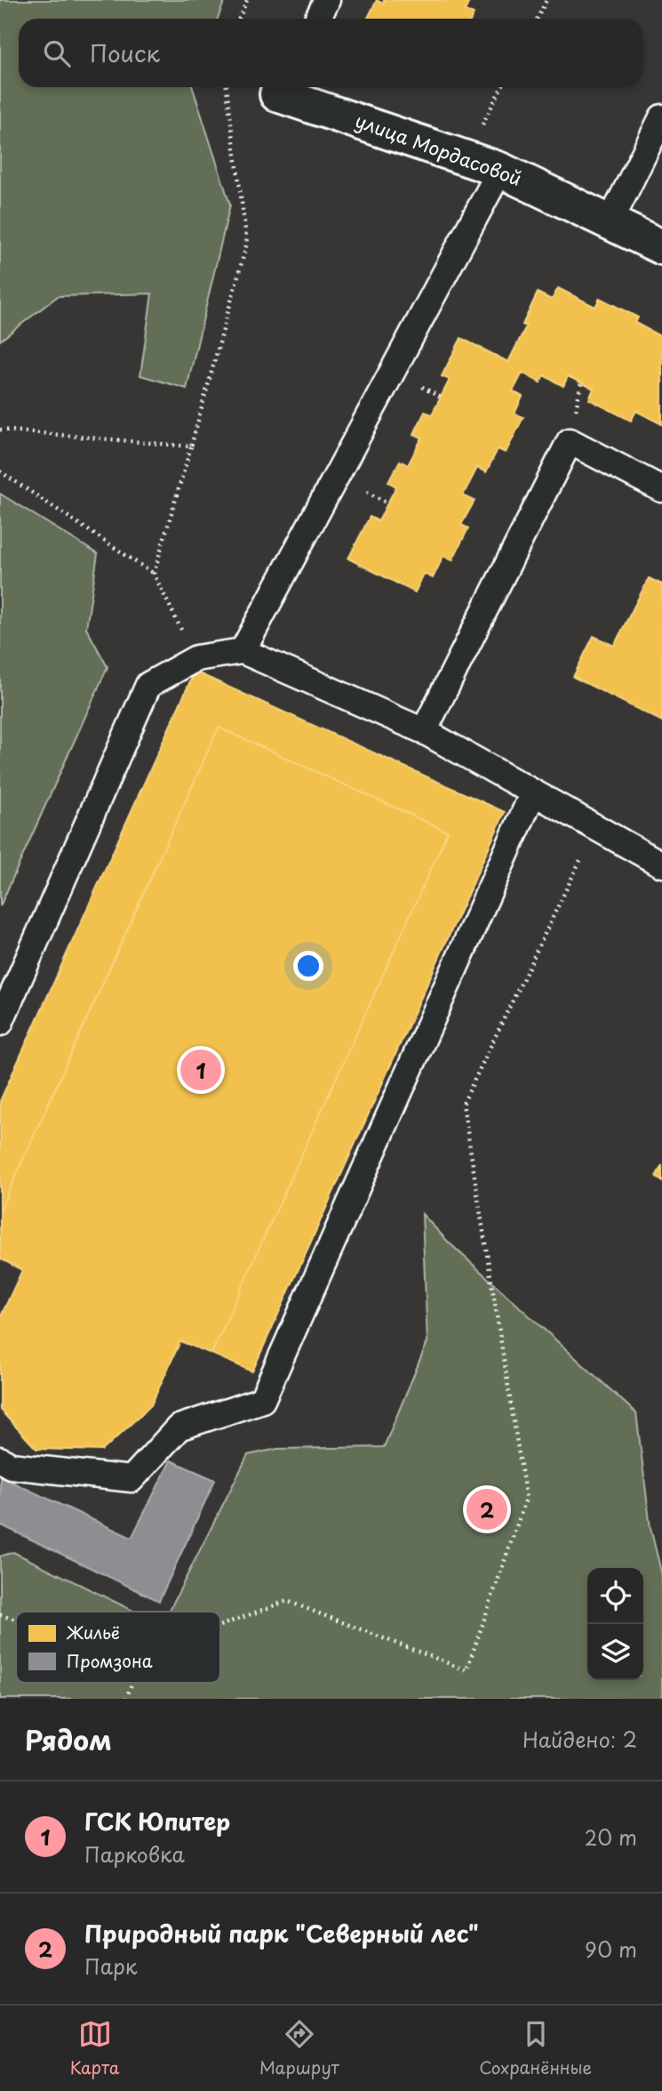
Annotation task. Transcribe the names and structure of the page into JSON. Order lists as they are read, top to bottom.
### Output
{
  "streets": {
    "street": ["улица Мордасовой"]
  },
  "legend": ["Жильё", "Промзона"],
  "page": {
    "search": "Поиск",
    "pins": ["1", "2"],
    "heading": ["Рядом", "Найдено: 2"],
    "list": [
      {
        "mark": "1",
        "name": "ГСК Юпитер",
        "note": "Парковка",
        "value": "20 m"
      },
      {
        "mark": "2",
        "name": "Природный парк \"Северный лес\"",
        "note": "Парк",
        "value": "90 m"
      }
    ],
    "nav": ["Карта", "Маршрут", "Сохранённые"]
  }
}
